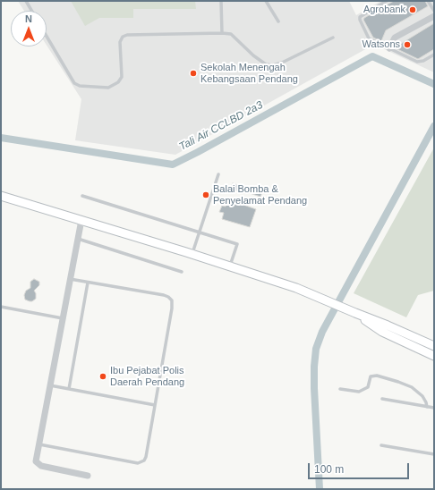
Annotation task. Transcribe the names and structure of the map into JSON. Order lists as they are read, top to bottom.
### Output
{
  "water": ["Tali Air CCLBD 2a3"],
  "places": [
    "Agrobank",
    "Watsons",
    "Sekolah Menengah Kebangsaan Pendang",
    "Balai Bomba & Penyelamat Pendang",
    "Ibu Pejabat Polis Daerah Pendang"
  ],
  "scale_bar": "100 m",
  "north": "top"
}
